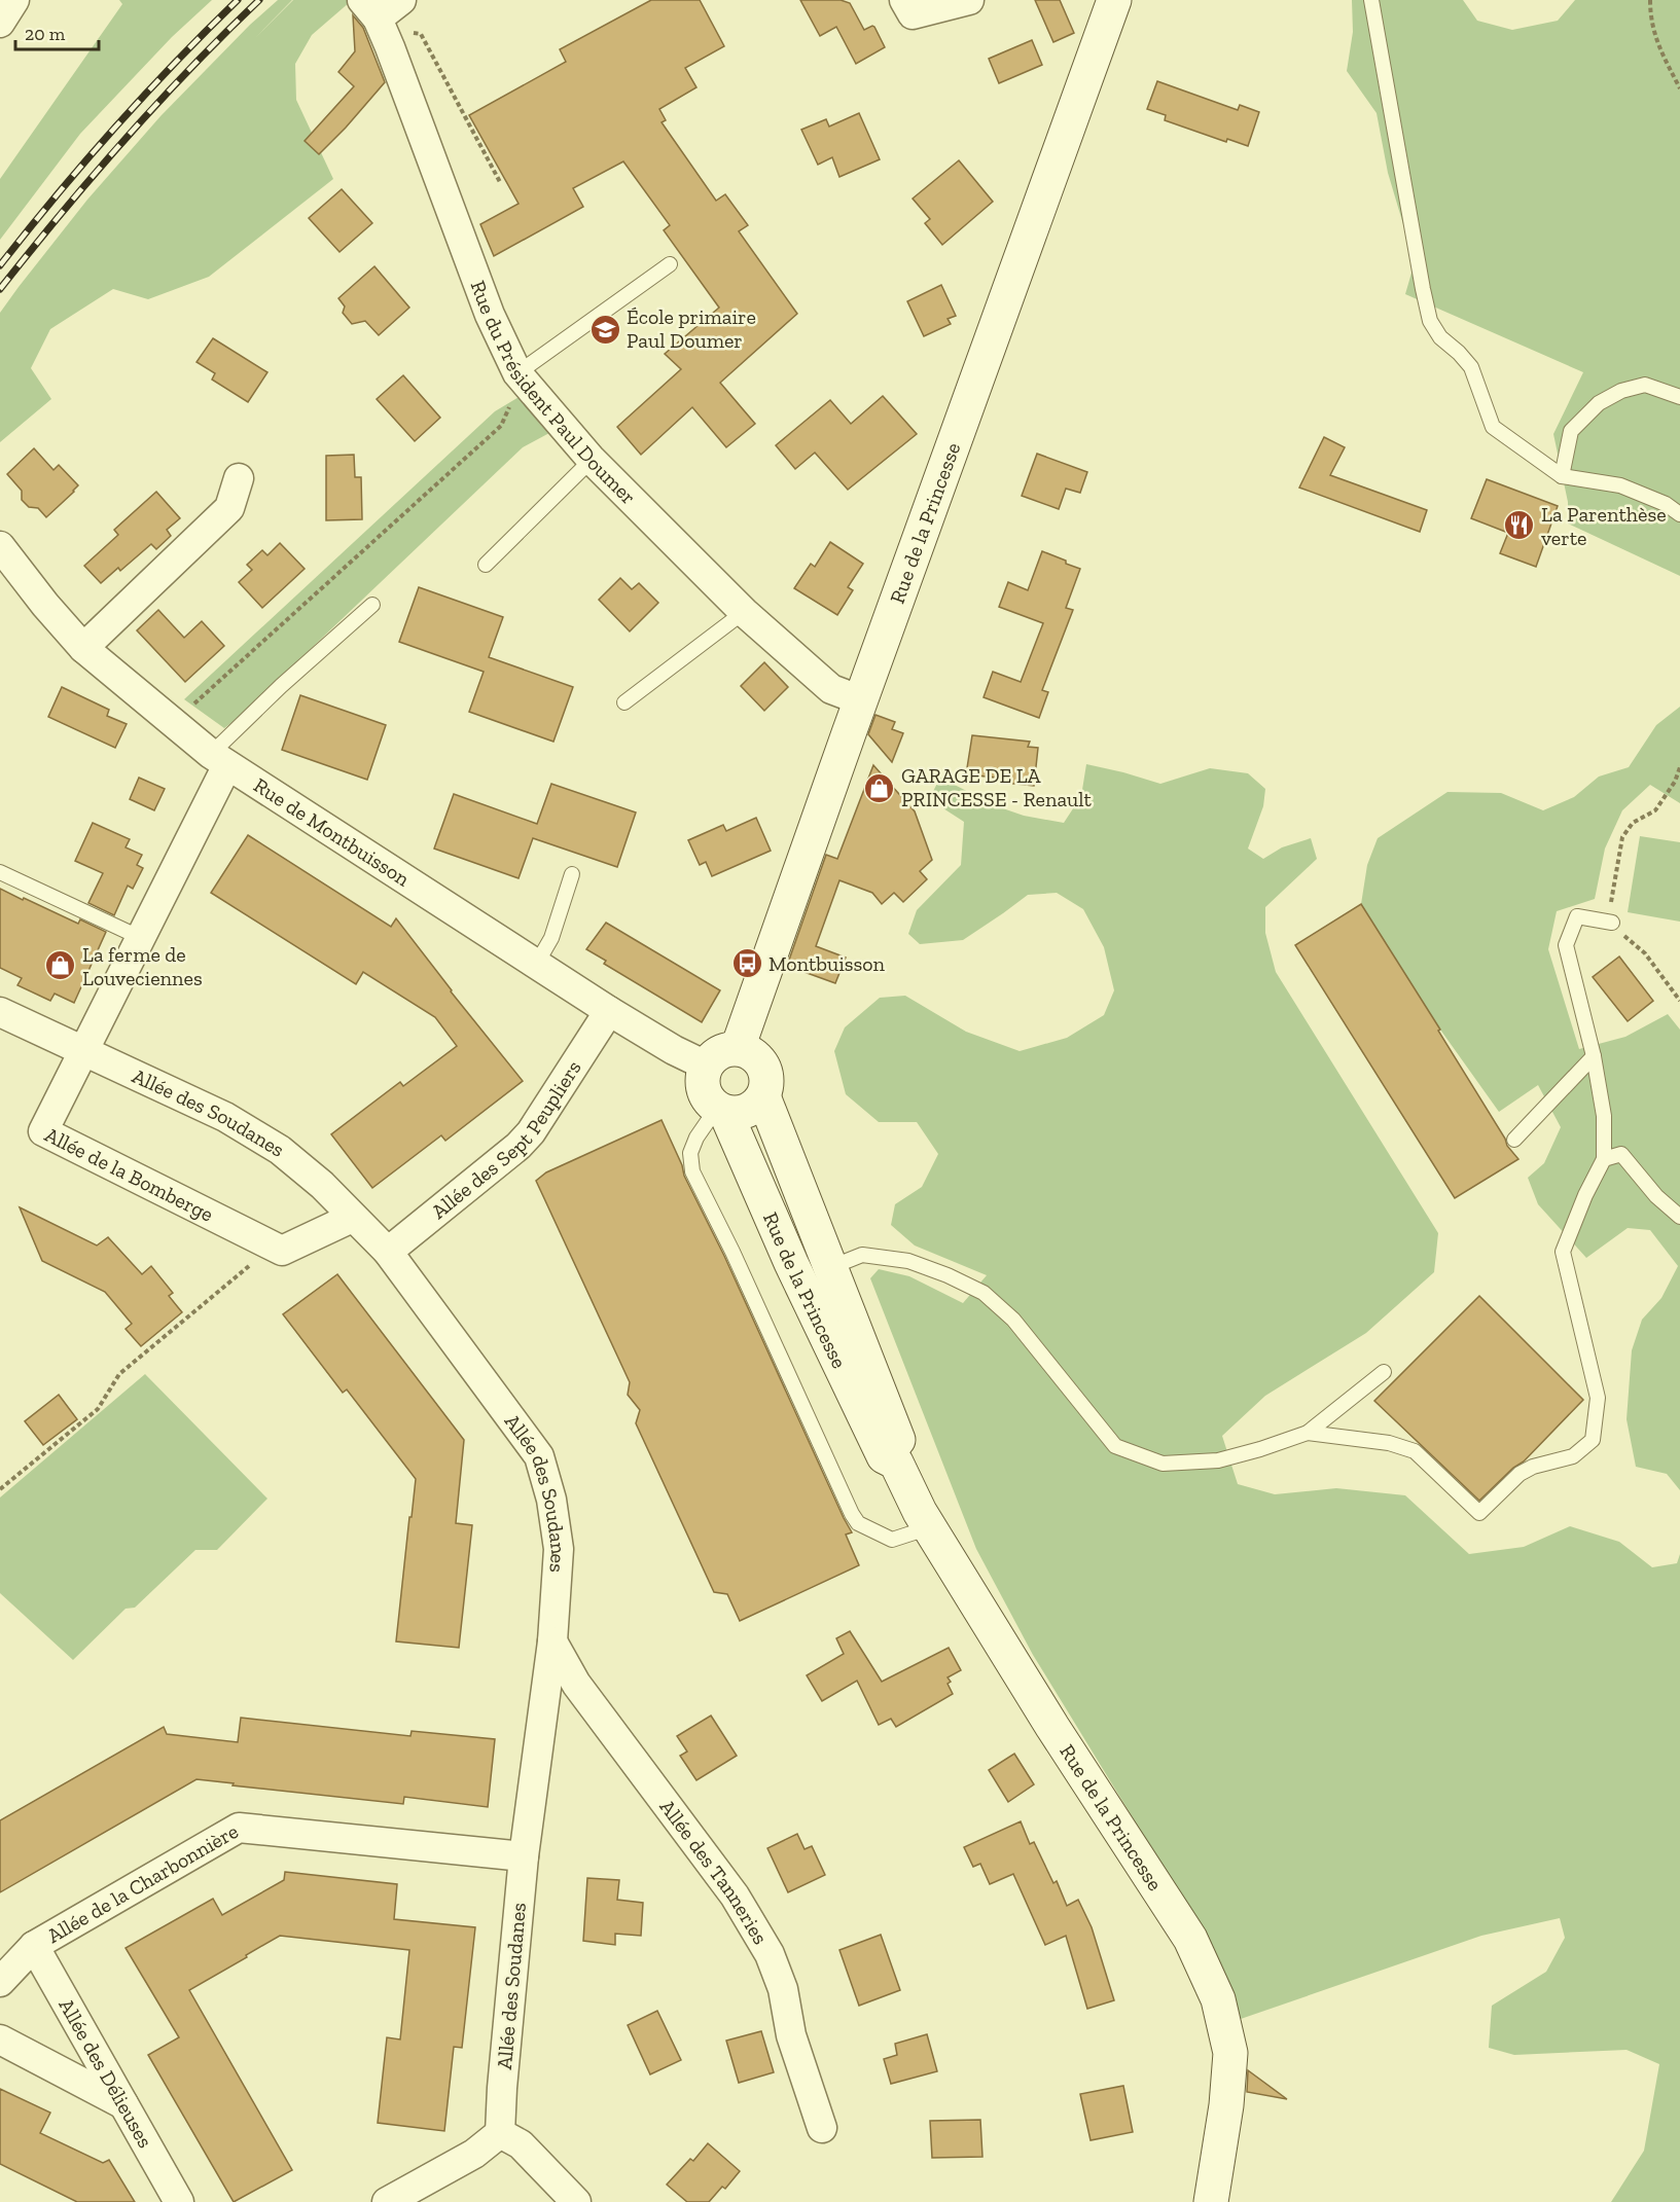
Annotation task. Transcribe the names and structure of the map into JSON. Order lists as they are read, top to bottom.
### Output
{
  "streets": {
    "street": [
      "Rue du Président Paul Doumer",
      "Rue de la Princesse",
      "Rue de Montbuisson",
      "Allée des Soudanes",
      "Allée des Sept Peupliers",
      "Allée de la Bomberge",
      "Allée des Tanneries",
      "Allée de la Charbonnière",
      "Allée des Délieuses"
    ]
  },
  "crossings": [
    ["Rue du Président Paul Doumer", "Rue de la Princesse"],
    ["Rue de la Princesse", "Rue de Montbuisson"],
    ["Rue de Montbuisson", "Allée des Sept Peupliers"],
    ["Rue de Montbuisson", "Allée de la Bomberge"],
    ["Allée des Soudanes", "Allée des Sept Peupliers"],
    ["Allée des Soudanes", "Allée de la Bomberge"],
    ["Allée des Soudanes", "Allée des Tanneries"],
    ["Allée des Soudanes", "Allée de la Charbonnière"],
    ["Allée de la Charbonnière", "Allée des Délieuses"]
  ],
  "places": {
    "school or university": ["École primaire Paul Doumer"],
    "restaurant": ["La Parenthèse verte"],
    "shop": ["GARAGE DE LA PRINCESSE - Renault", "La ferme de Louveciennes"],
    "bus stop": ["Montbuisson"]
  },
  "scale_bar": "20 m"
}
